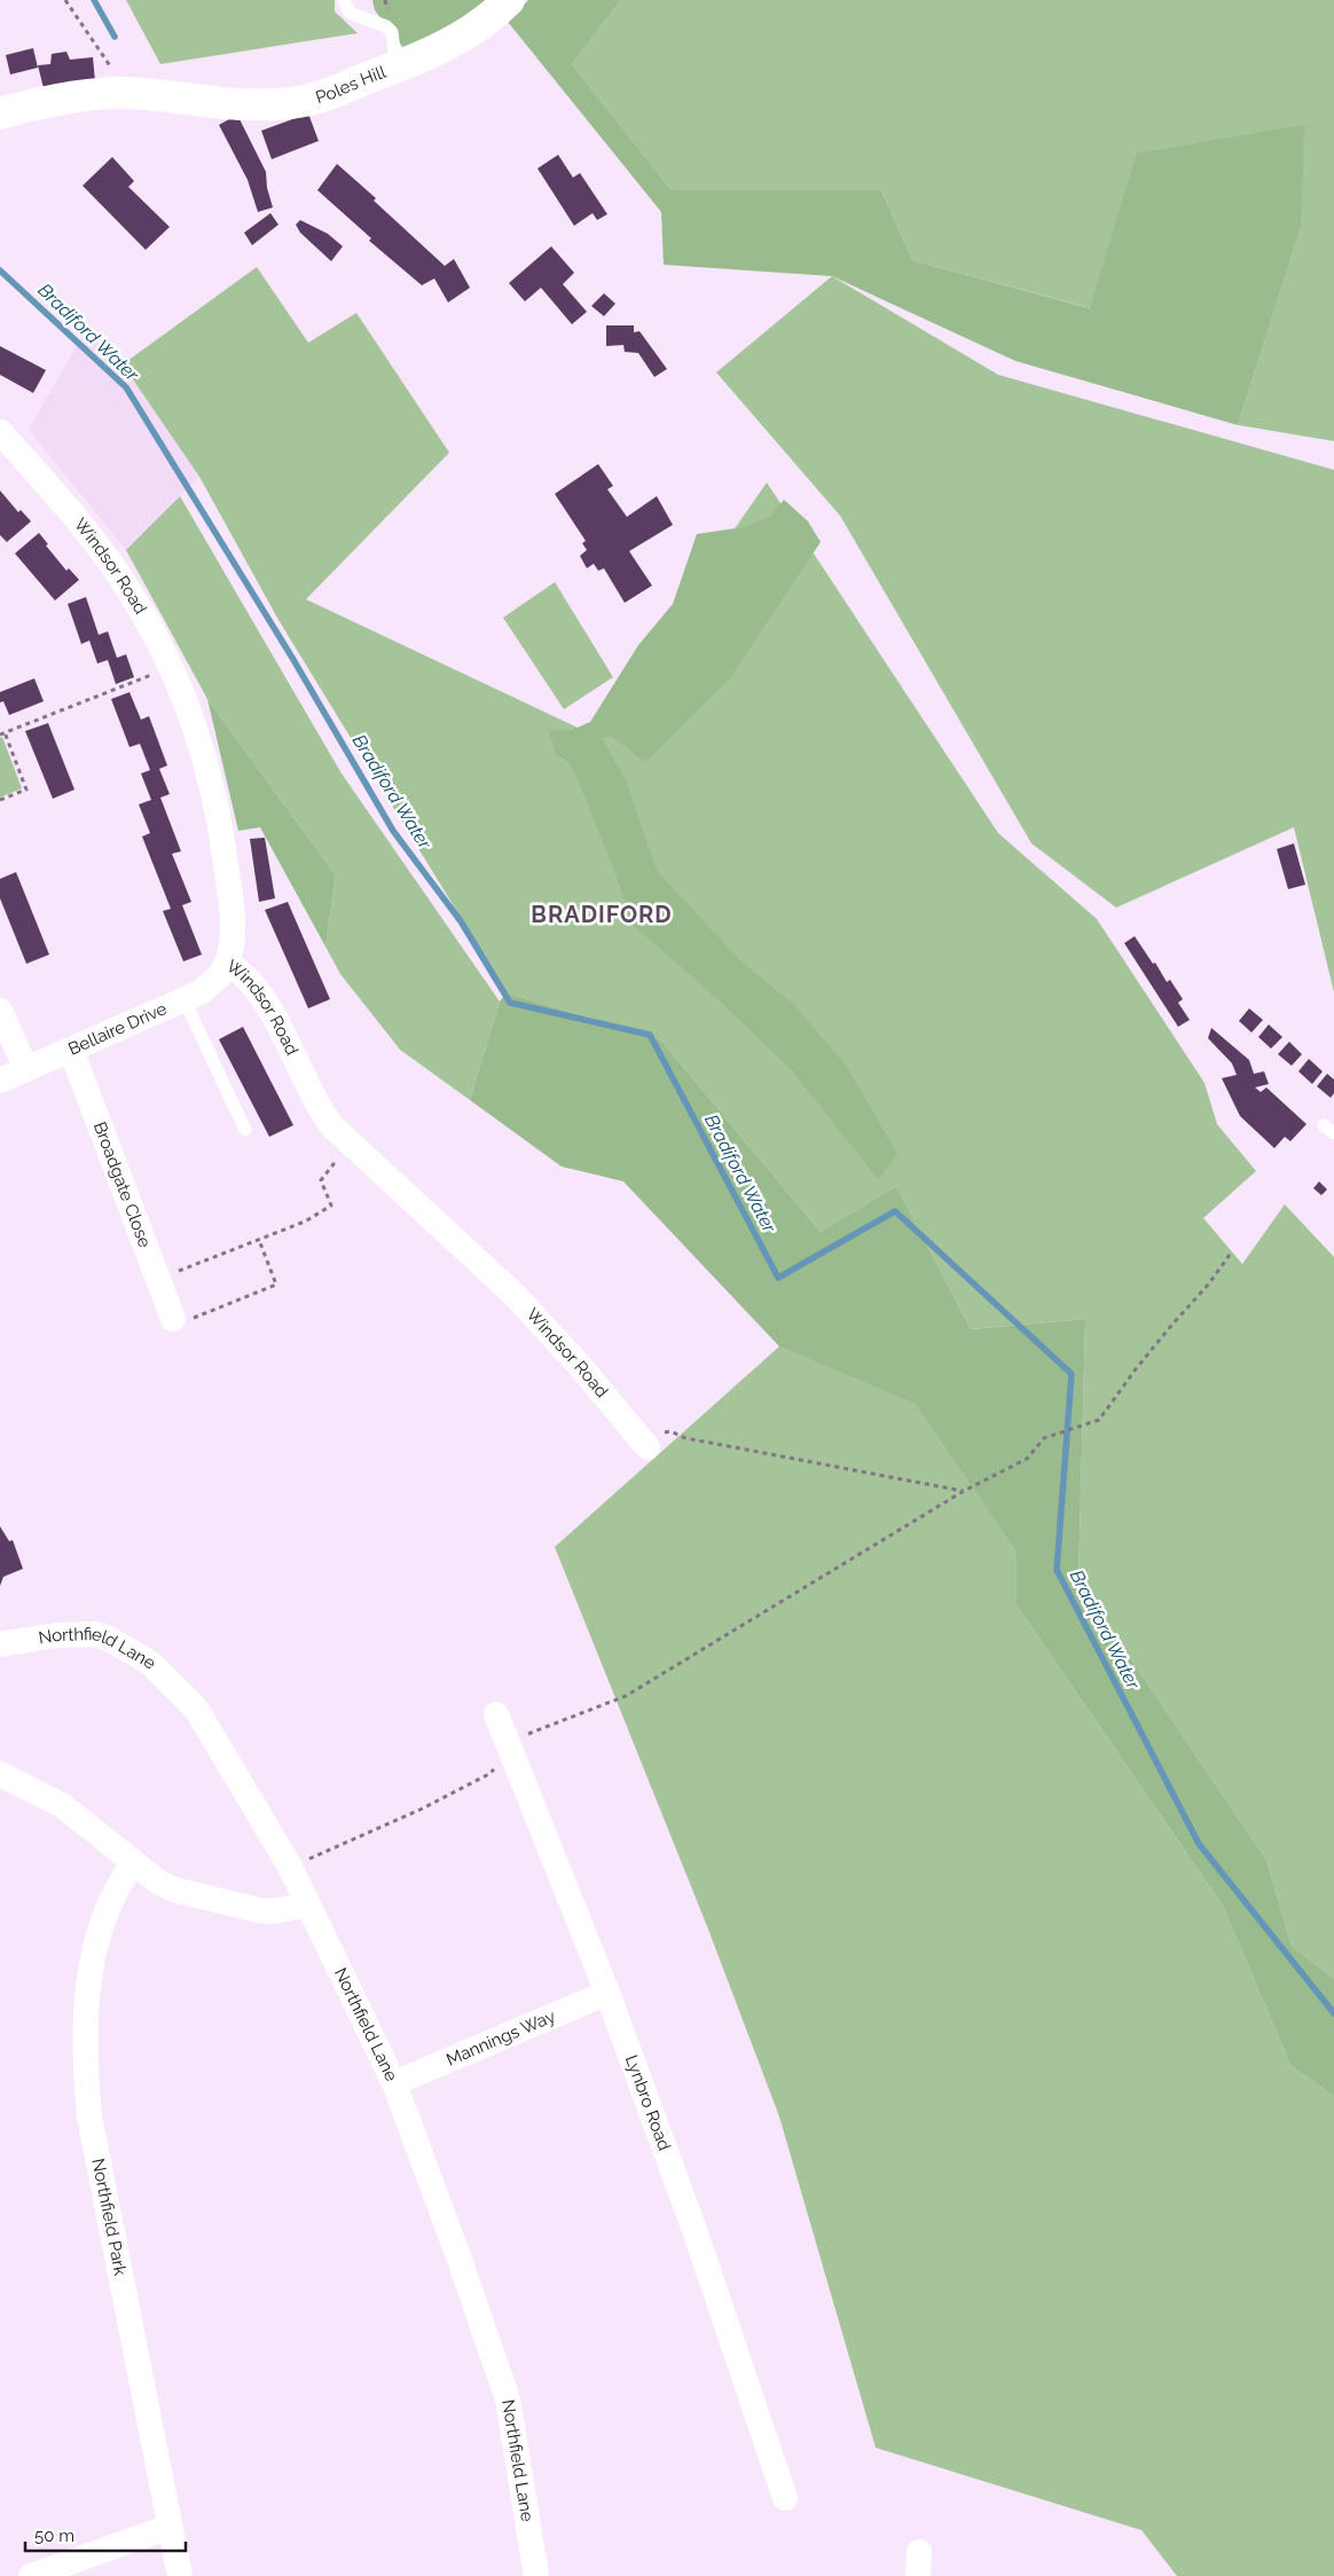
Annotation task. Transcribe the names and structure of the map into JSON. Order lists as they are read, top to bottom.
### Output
{
  "streets": {
    "street": [
      "Poles Hill",
      "Windsor Road",
      "Bellaire Drive",
      "Broadgate Close",
      "Northfield Lane",
      "Mannings Way",
      "Lynbro Road",
      "Northfield Park"
    ]
  },
  "crossings": [
    ["Windsor Road", "Bellaire Drive"],
    ["Bellaire Drive", "Broadgate Close"],
    ["Northfield Lane", "Mannings Way"],
    ["Mannings Way", "Lynbro Road"]
  ],
  "districts": ["BRADIFORD"],
  "water": ["Bradiford Water"],
  "scale_bar": "50 m"
}
